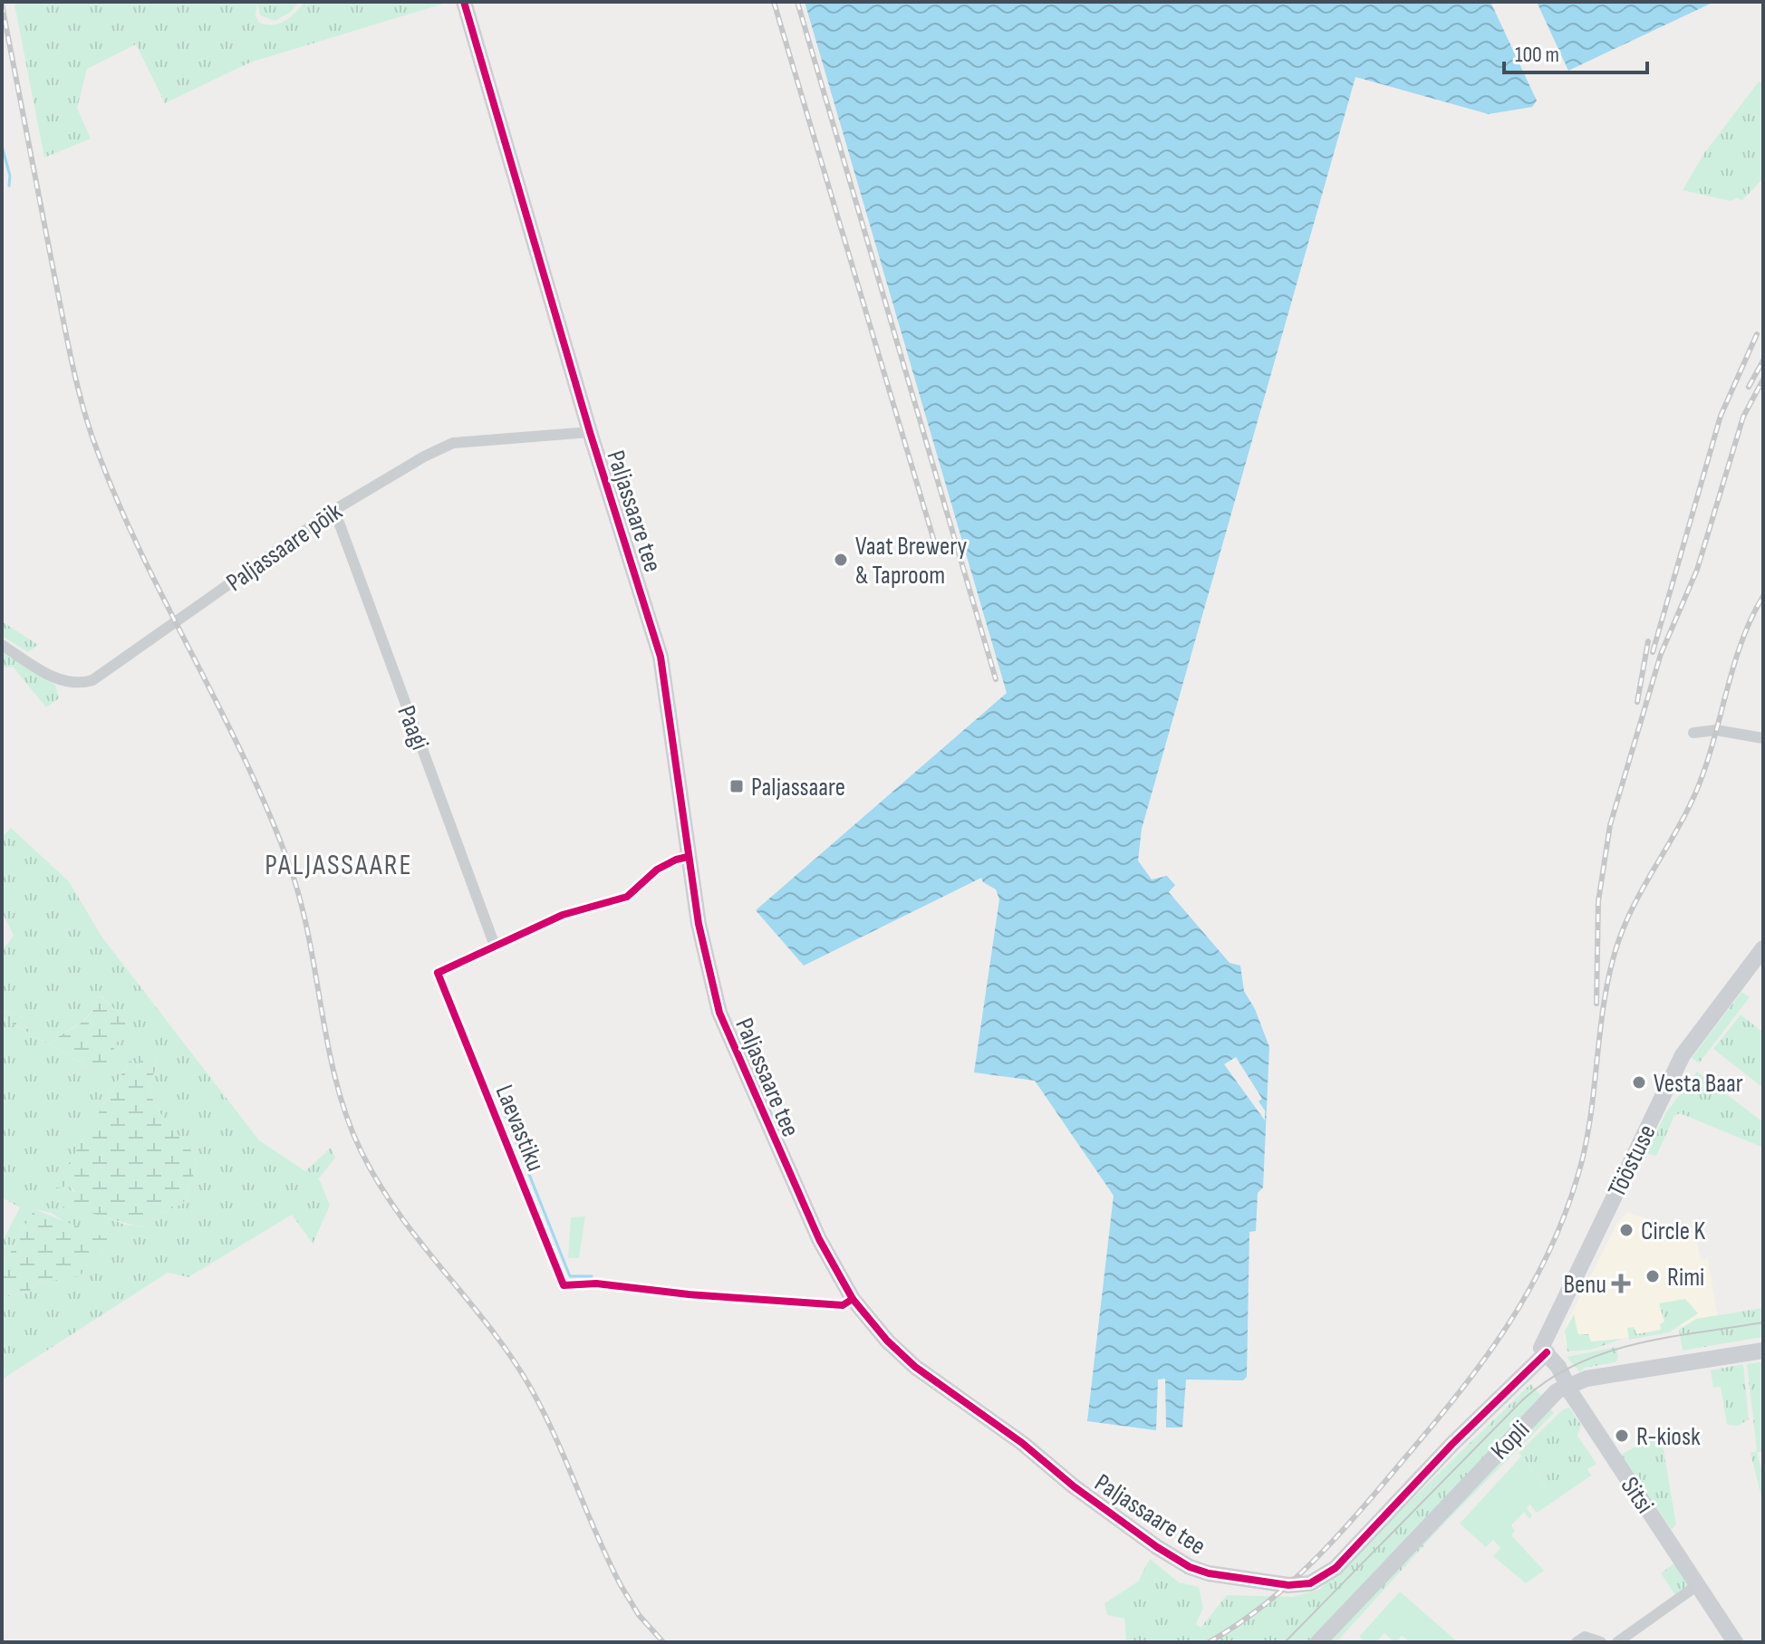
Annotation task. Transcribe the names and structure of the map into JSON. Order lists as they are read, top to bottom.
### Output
{
  "streets": {
    "street": [
      "Paljassaare tee",
      "Paljassaare põik",
      "Paagi",
      "Laevastiku",
      "Tööstuse",
      "Kopli",
      "Sitsi"
    ]
  },
  "crossings": [
    ["Paljassaare tee", "Paljassaare põik"],
    ["Paljassaare tee", "Laevastiku"],
    ["Paljassaare tee", "Tööstuse"],
    ["Paljassaare tee", "Sitsi"],
    ["Paljassaare põik", "Paagi"],
    ["Paagi", "Laevastiku"],
    ["Tööstuse", "Sitsi"],
    ["Kopli", "Sitsi"]
  ],
  "districts": ["PALJASSAARE"],
  "places": {
    "other": [
      "Vaat Brewery & Taproom",
      "Vesta Baar",
      "Circle K",
      "Rimi",
      "R-kiosk"
    ],
    "transit": ["Paljassaare"],
    "health": ["Benu"]
  },
  "scale_bar": "100 m"
}
